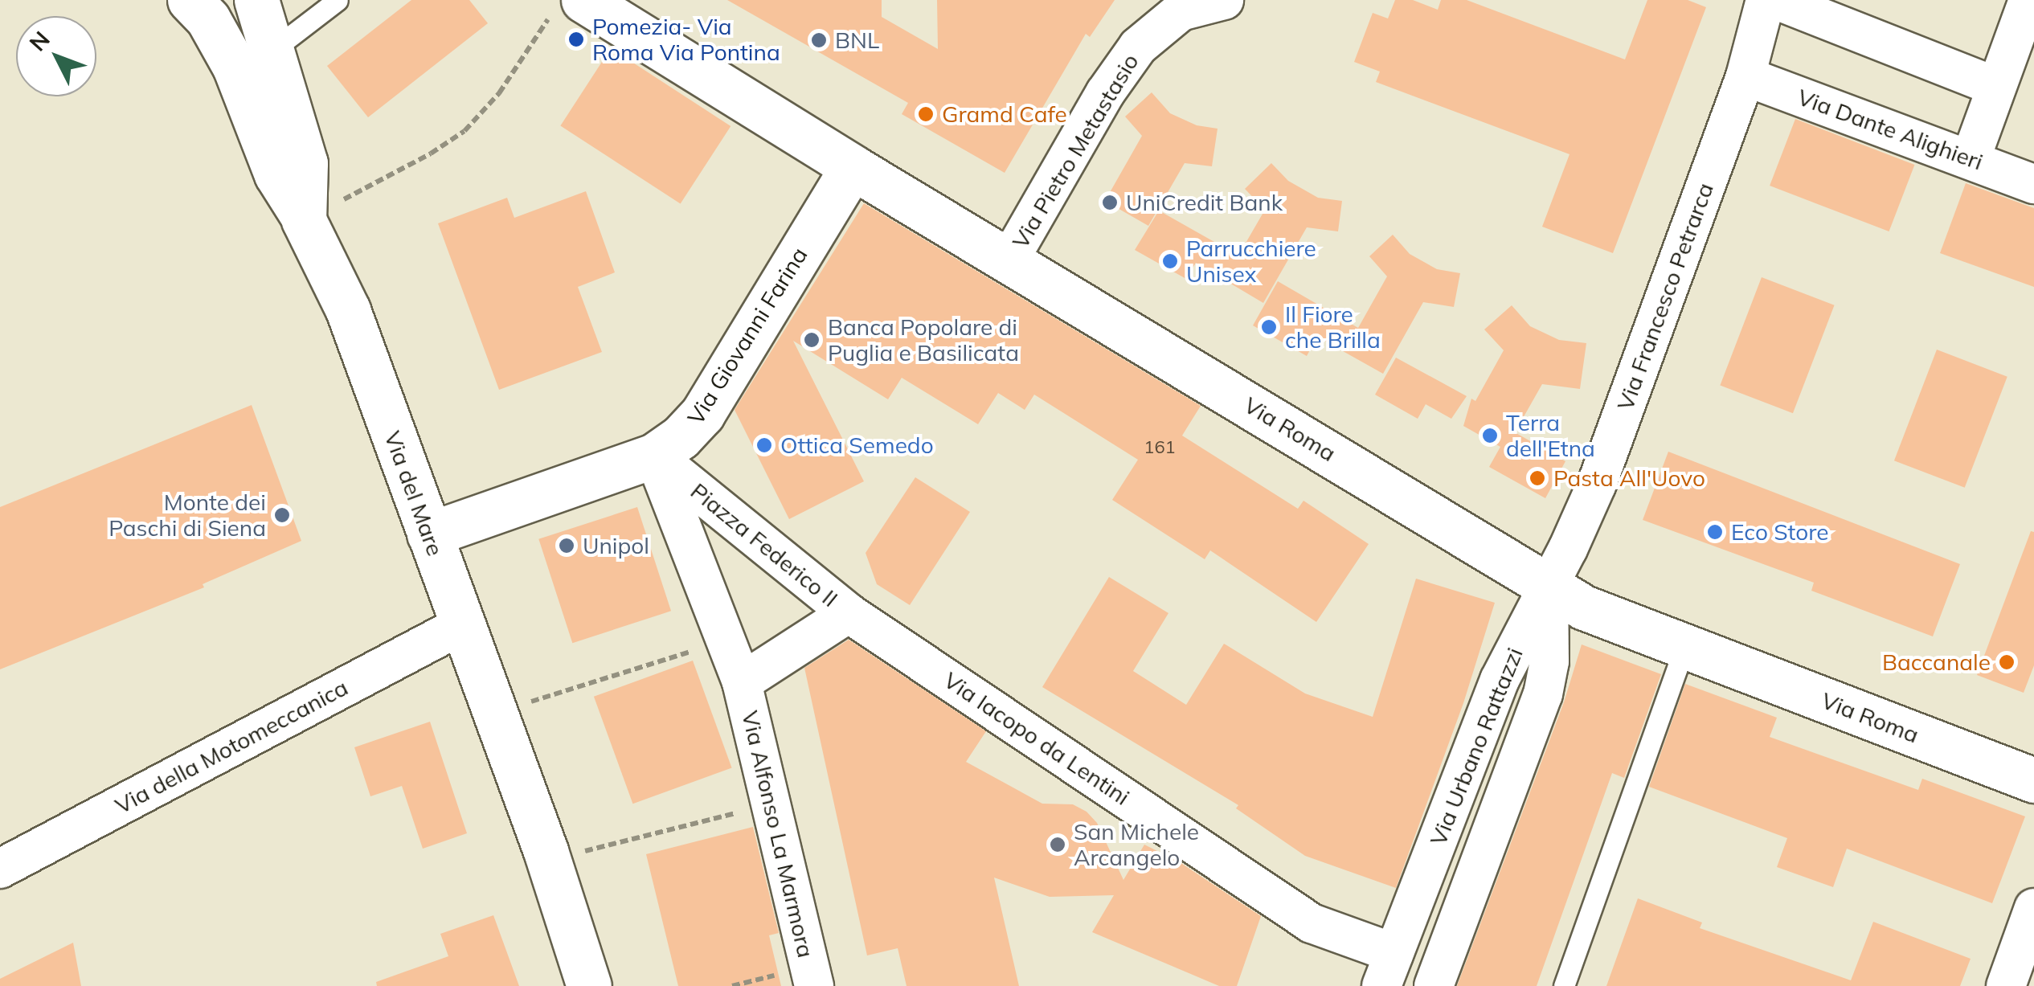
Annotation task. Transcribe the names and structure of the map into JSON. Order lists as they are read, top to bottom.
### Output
{
  "streets": {
    "street": [
      "Via Dante Alighieri",
      "Via Pietro Metastasio",
      "Via Francesco Petrarca",
      "Via Giovanni Farina",
      "Via Roma",
      "Via del Mare",
      "Piazza Federico II",
      "Via Iacopo da Lentini",
      "Via della Motomeccanica",
      "Via Urbano Rattazzi",
      "Via Alfonso La Marmora"
    ]
  },
  "crossings": [
    ["Via Dante Alighieri", "Via Francesco Petrarca"],
    ["Via Pietro Metastasio", "Via Roma"],
    ["Via Francesco Petrarca", "Via Roma"],
    ["Via Francesco Petrarca", "Via Urbano Rattazzi"],
    ["Via Giovanni Farina", "Via Roma"],
    ["Via Giovanni Farina", "Via del Mare"],
    ["Via Giovanni Farina", "Piazza Federico II"],
    ["Via Roma", "Via Urbano Rattazzi"],
    ["Via del Mare", "Via della Motomeccanica"],
    ["Piazza Federico II", "Via Iacopo da Lentini"],
    ["Piazza Federico II", "Via Alfonso La Marmora"],
    ["Via Iacopo da Lentini", "Via Urbano Rattazzi"]
  ],
  "places": [
    "Pomezia- Via Roma Via Pontina",
    "BNL",
    "Gramd Cafe",
    "UniCredit Bank",
    "Parrucchiere Unisex",
    "Il Fiore che Brilla",
    "Banca Popolare di Puglia e Basilicata",
    "Terra dell'Etna",
    "Ottica Semedo",
    "Pasta All'Uovo",
    "Monte dei Paschi di Siena",
    "Eco Store",
    "Unipol",
    "Baccanale",
    "San Michele Arcangelo"
  ],
  "house_numbers": ["161"],
  "north": "top left"
}
